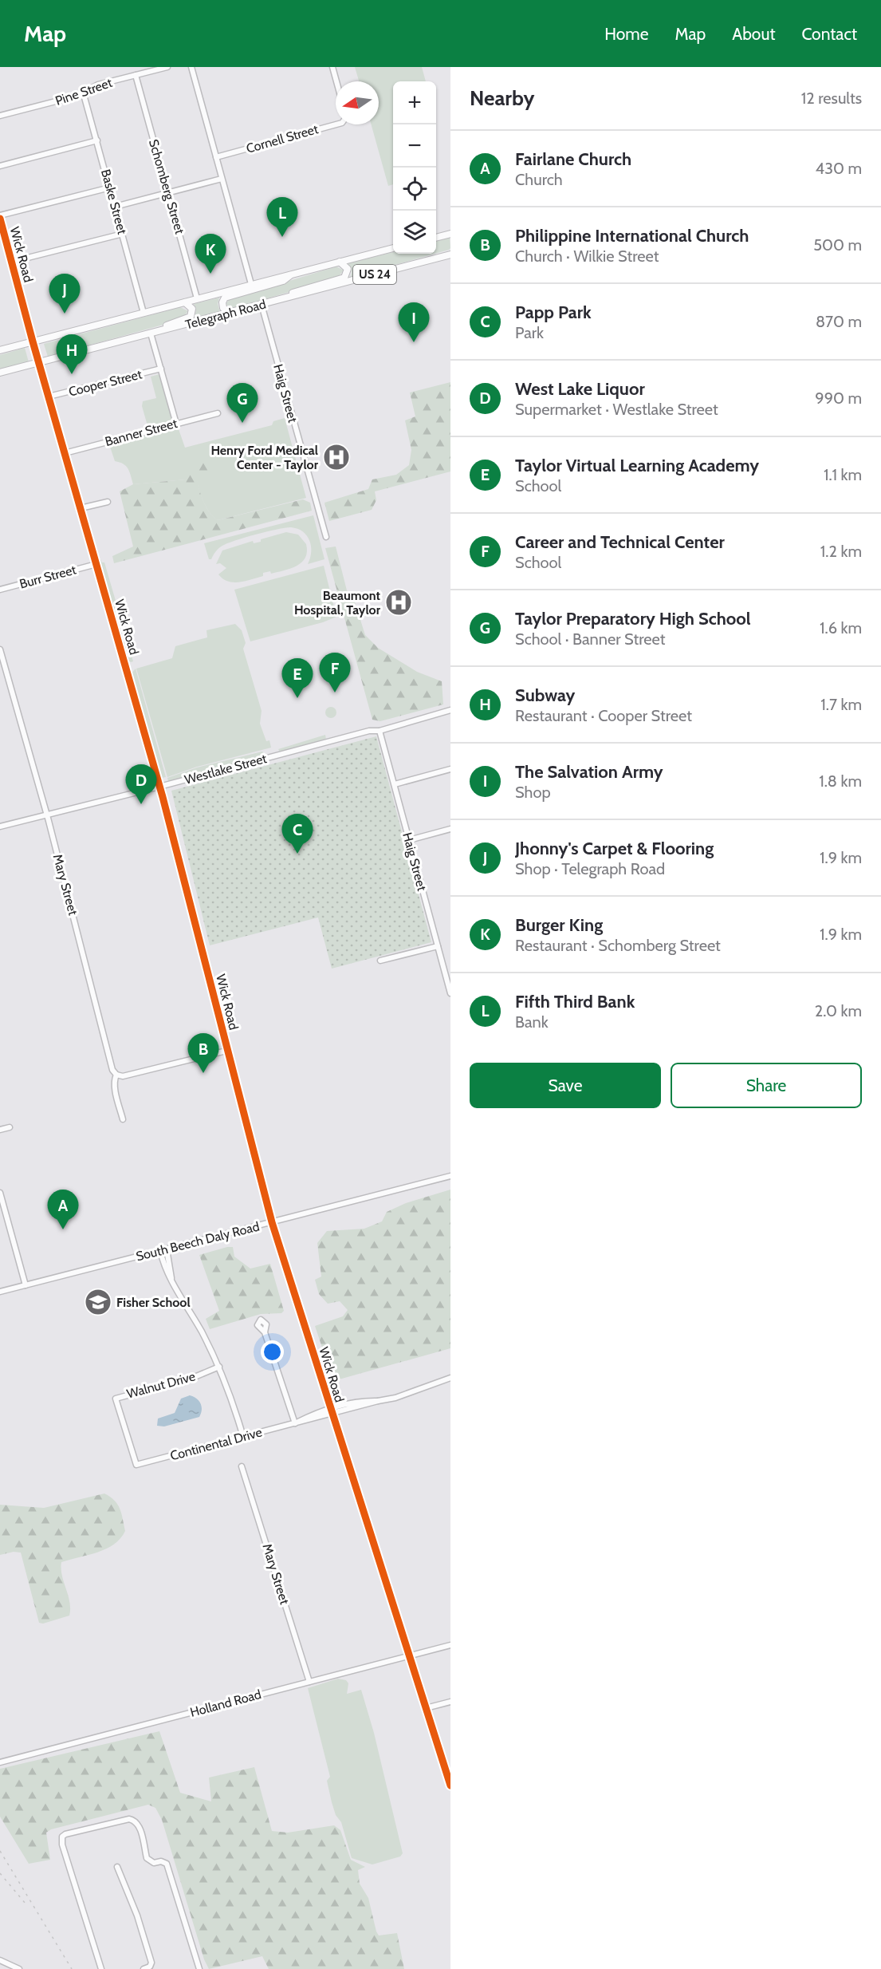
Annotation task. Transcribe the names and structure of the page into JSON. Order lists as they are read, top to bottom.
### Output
{
  "streets": {
    "main road": ["US 24", "Telegraph Road"],
    "street": [
      "Pine Street",
      "Cornell Street",
      "Schomberg Street",
      "Baske Street",
      "Wick Road",
      "Cooper Street",
      "Haig Street",
      "Banner Street",
      "Burr Street",
      "Westlake Street",
      "Mary Street",
      "South Beech Daly Road",
      "Walnut Drive",
      "Continental Drive",
      "Holland Road"
    ]
  },
  "crossings": [
    ["Pine Street", "Schomberg Street"],
    ["Pine Street", "Baske Street"],
    ["Schomberg Street", "Telegraph Road"],
    ["Baske Street", "Telegraph Road"],
    ["Wick Road", "Telegraph Road"],
    ["Wick Road", "Cooper Street"],
    ["Wick Road", "Banner Street"],
    ["Wick Road", "Burr Street"],
    ["Wick Road", "Westlake Street"],
    ["Wick Road", "South Beech Daly Road"],
    ["Wick Road", "Continental Drive"],
    ["Wick Road", "Holland Road"],
    ["Telegraph Road", "Haig Street"],
    ["Haig Street", "Westlake Street"],
    ["Westlake Street", "Mary Street"],
    ["Mary Street", "Holland Road"],
    ["Walnut Drive", "Continental Drive"]
  ],
  "places": {
    "hospital": ["Henry Ford Medical Center - Taylor", "Beaumont Hospital, Taylor"],
    "school or university": ["Fisher School"]
  },
  "north": "left",
  "page": {
    "header": "Map",
    "nav": [
      "Home",
      "Map",
      "About",
      "Contact"
    ],
    "heading": ["Nearby", "12 results"],
    "map_buttons": ["+", "−"],
    "list": [
      {
        "mark": "A",
        "name": "Fairlane Church",
        "note": "Church",
        "value": "430 m"
      },
      {
        "mark": "B",
        "name": "Philippine International Church",
        "note": "Church · Wilkie Street",
        "value": "500 m"
      },
      {
        "mark": "C",
        "name": "Papp Park",
        "note": "Park",
        "value": "870 m"
      },
      {
        "mark": "D",
        "name": "West Lake Liquor",
        "note": "Supermarket · Westlake Street",
        "value": "990 m"
      },
      {
        "mark": "E",
        "name": "Taylor Virtual Learning Academy",
        "note": "School",
        "value": "1.1 km"
      },
      {
        "mark": "F",
        "name": "Career and Technical Center",
        "note": "School",
        "value": "1.2 km"
      },
      {
        "mark": "G",
        "name": "Taylor Preparatory High School",
        "note": "School · Banner Street",
        "value": "1.6 km"
      },
      {
        "mark": "H",
        "name": "Subway",
        "note": "Restaurant · Cooper Street",
        "value": "1.7 km"
      },
      {
        "mark": "I",
        "name": "The Salvation Army",
        "note": "Shop",
        "value": "1.8 km"
      },
      {
        "mark": "J",
        "name": "Jhonny's Carpet & Flooring",
        "note": "Shop · Telegraph Road",
        "value": "1.9 km"
      },
      {
        "mark": "K",
        "name": "Burger King",
        "note": "Restaurant · Schomberg Street",
        "value": "1.9 km"
      },
      {
        "mark": "L",
        "name": "Fifth Third Bank",
        "note": "Bank",
        "value": "2.0 km"
      }
    ],
    "pins": [
      "L",
      "K",
      "J",
      "I",
      "H",
      "G",
      "F",
      "E",
      "D",
      "C",
      "B",
      "A"
    ],
    "buttons": ["Save", "Share"]
  }
}
